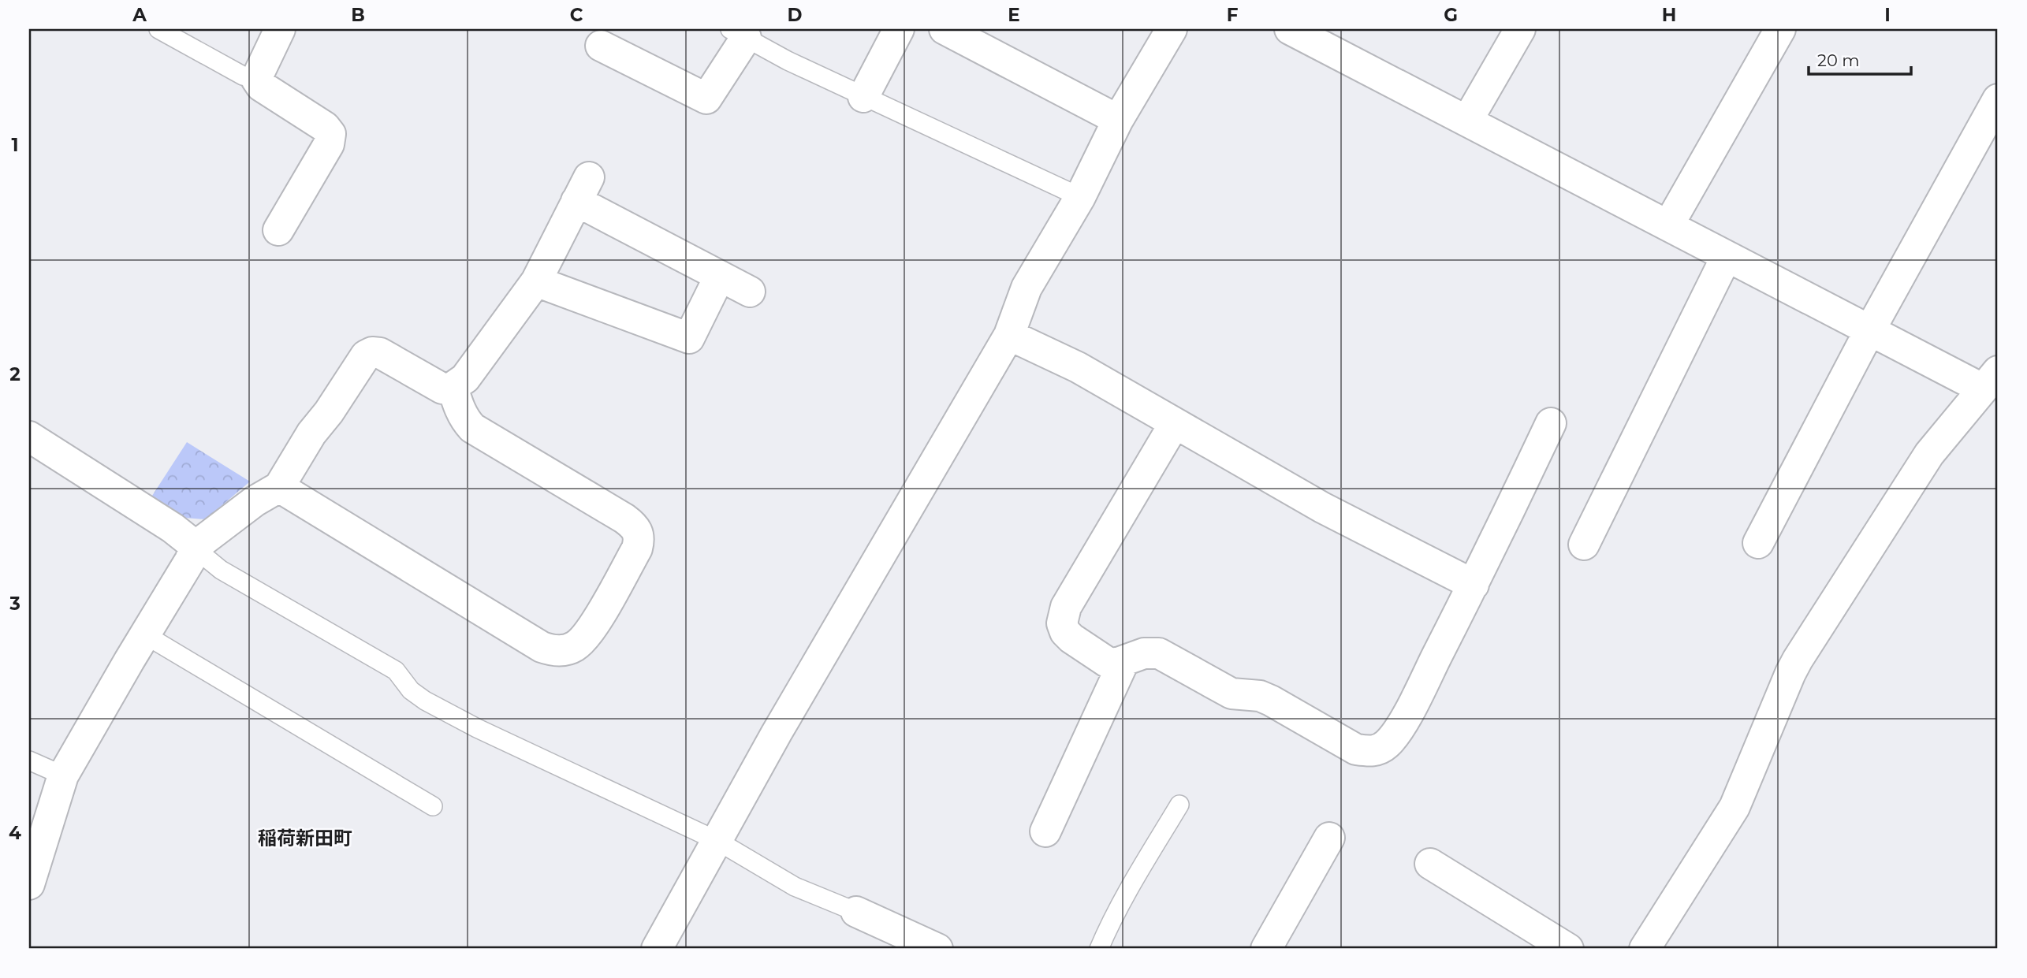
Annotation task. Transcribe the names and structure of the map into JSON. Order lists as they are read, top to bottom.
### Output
{
  "districts": ["稲荷新田町"],
  "scale_bar": "20 m",
  "grid": {
    "columns": [
      "A",
      "B",
      "C",
      "D",
      "E",
      "F",
      "G",
      "H",
      "I"
    ],
    "rows": [
      "1",
      "2",
      "3",
      "4"
    ]
  }
}
